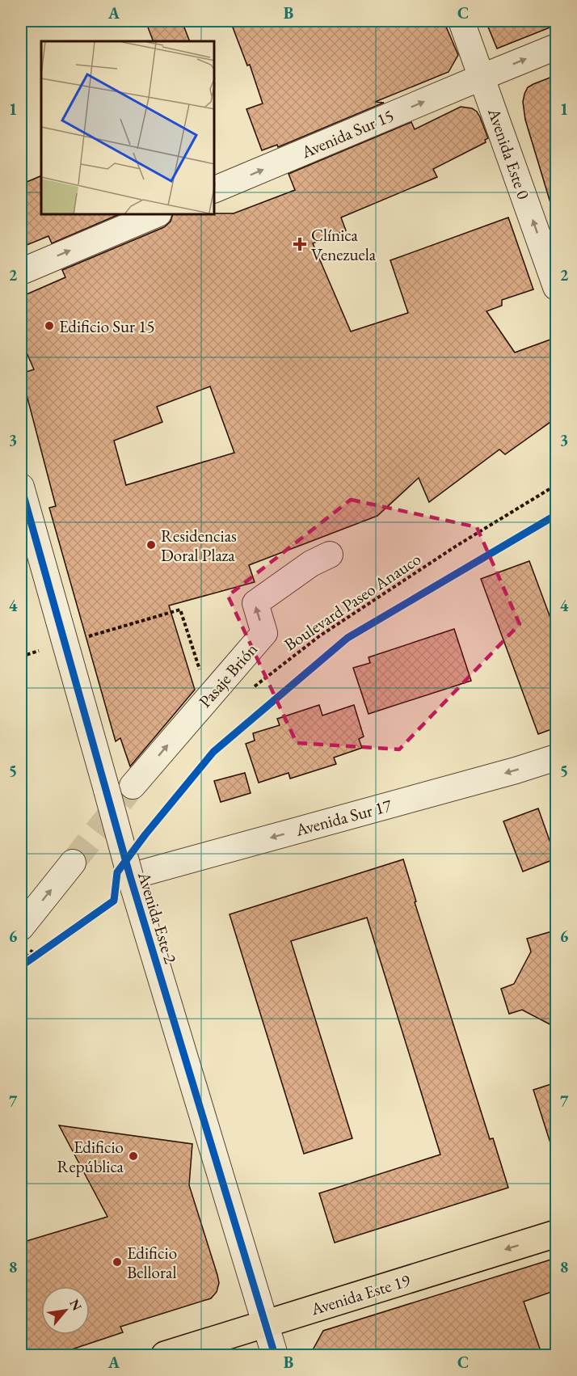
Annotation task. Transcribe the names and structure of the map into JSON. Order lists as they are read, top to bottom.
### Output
{
  "streets": {
    "main road": ["Avenida Este 19"],
    "street": [
      "Avenida Sur 15",
      "Avenida Este 0",
      "Pasaje Brión",
      "Avenida Sur 17",
      "Avenida Este 2"
    ],
    "path": ["Boulevard Paseo Anauco"]
  },
  "crossings": [
    ["Avenida Sur 15", "Avenida Este 0"],
    ["Avenida Sur 17", "Avenida Este 2"],
    ["Avenida Este 2", "Avenida Este 19"]
  ],
  "one_way": [
    "Avenida Sur 15",
    "Avenida Este 0",
    "Pasaje Brión",
    "Avenida Sur 17",
    "Avenida Este 19"
  ],
  "places": {
    "health": ["Clínica Venezuela"],
    "other": [
      "Edificio Sur 15",
      "Residencias Doral Plaza",
      "Edificio República",
      "Edificio Belloral"
    ]
  },
  "north": "top right",
  "grid": {
    "columns": ["A", "B", "C"],
    "rows": [
      "1",
      "2",
      "3",
      "4",
      "5",
      "6",
      "7",
      "8"
    ]
  }
}
